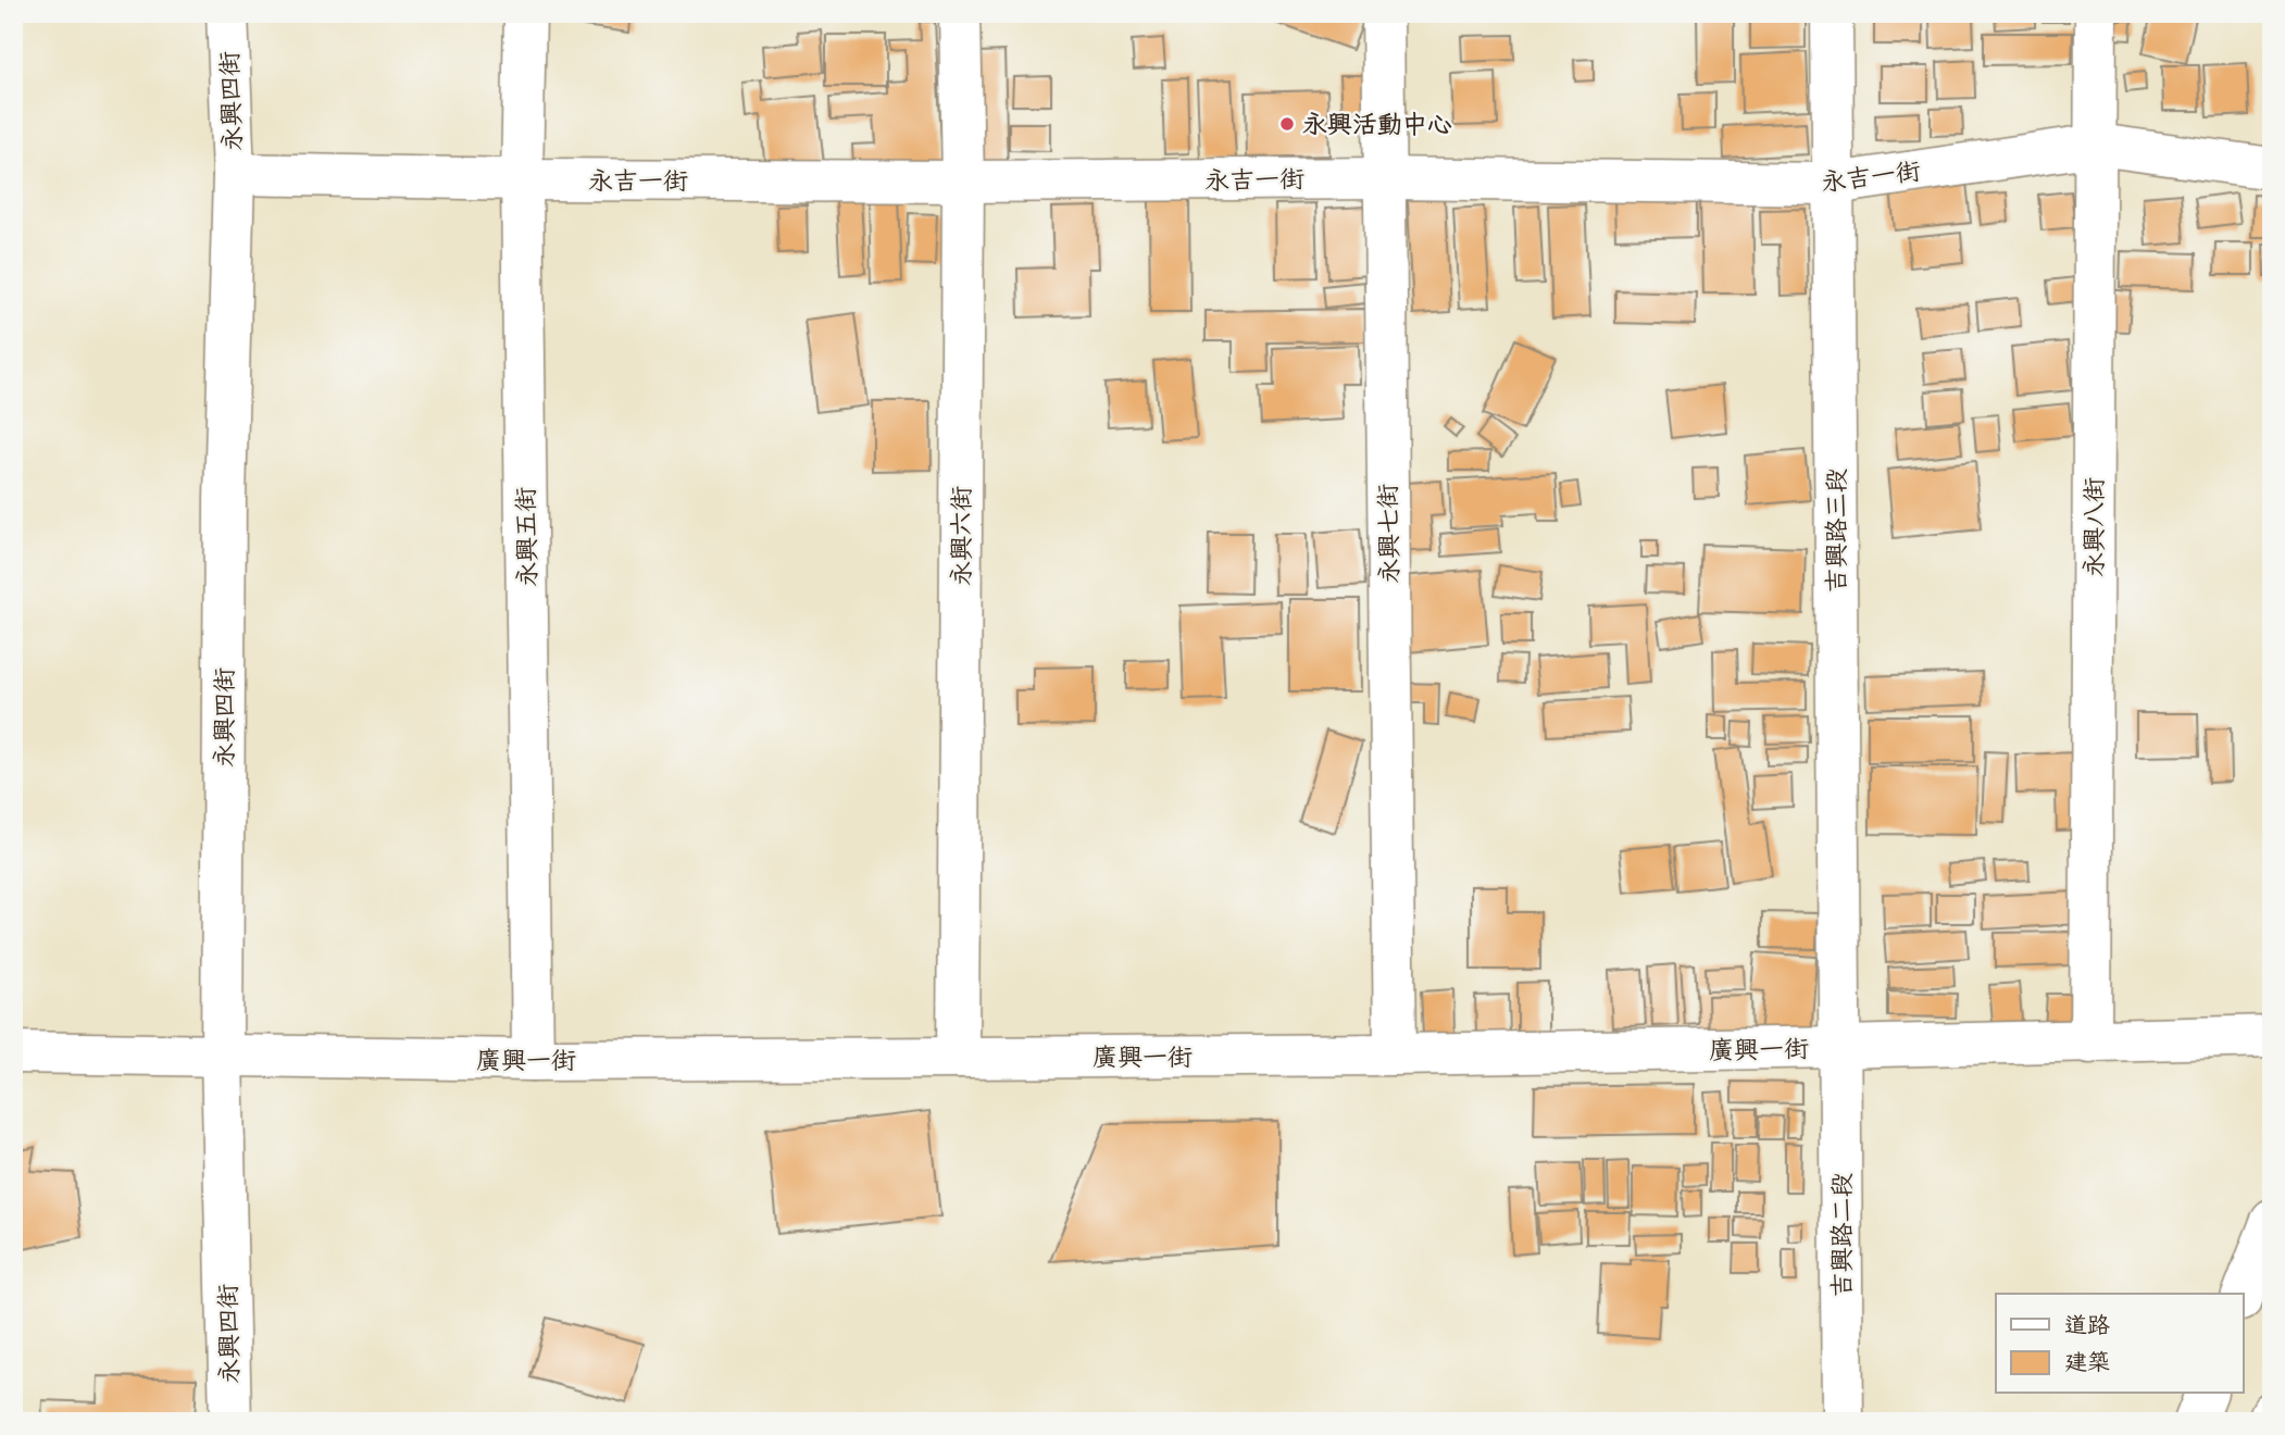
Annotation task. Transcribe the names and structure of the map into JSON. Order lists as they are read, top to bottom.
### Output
{
  "streets": {
    "street": [
      "永興四街",
      "永吉一街",
      "永興八街",
      "吉興路三段",
      "永興七街",
      "永興六街",
      "永興五街",
      "廣興一街",
      "吉興路二段"
    ]
  },
  "crossings": [
    ["永興四街", "永吉一街"],
    ["永興四街", "廣興一街"],
    ["永吉一街", "永興八街"],
    ["永吉一街", "吉興路三段"],
    ["永吉一街", "永興七街"],
    ["永吉一街", "永興六街"],
    ["永吉一街", "永興五街"],
    ["永興八街", "廣興一街"],
    ["吉興路三段", "廣興一街"],
    ["吉興路三段", "吉興路二段"],
    ["永興七街", "廣興一街"],
    ["永興六街", "廣興一街"],
    ["永興五街", "廣興一街"],
    ["廣興一街", "吉興路二段"]
  ],
  "places": ["永興活動中心"],
  "legend": ["道路", "建築"]
}
